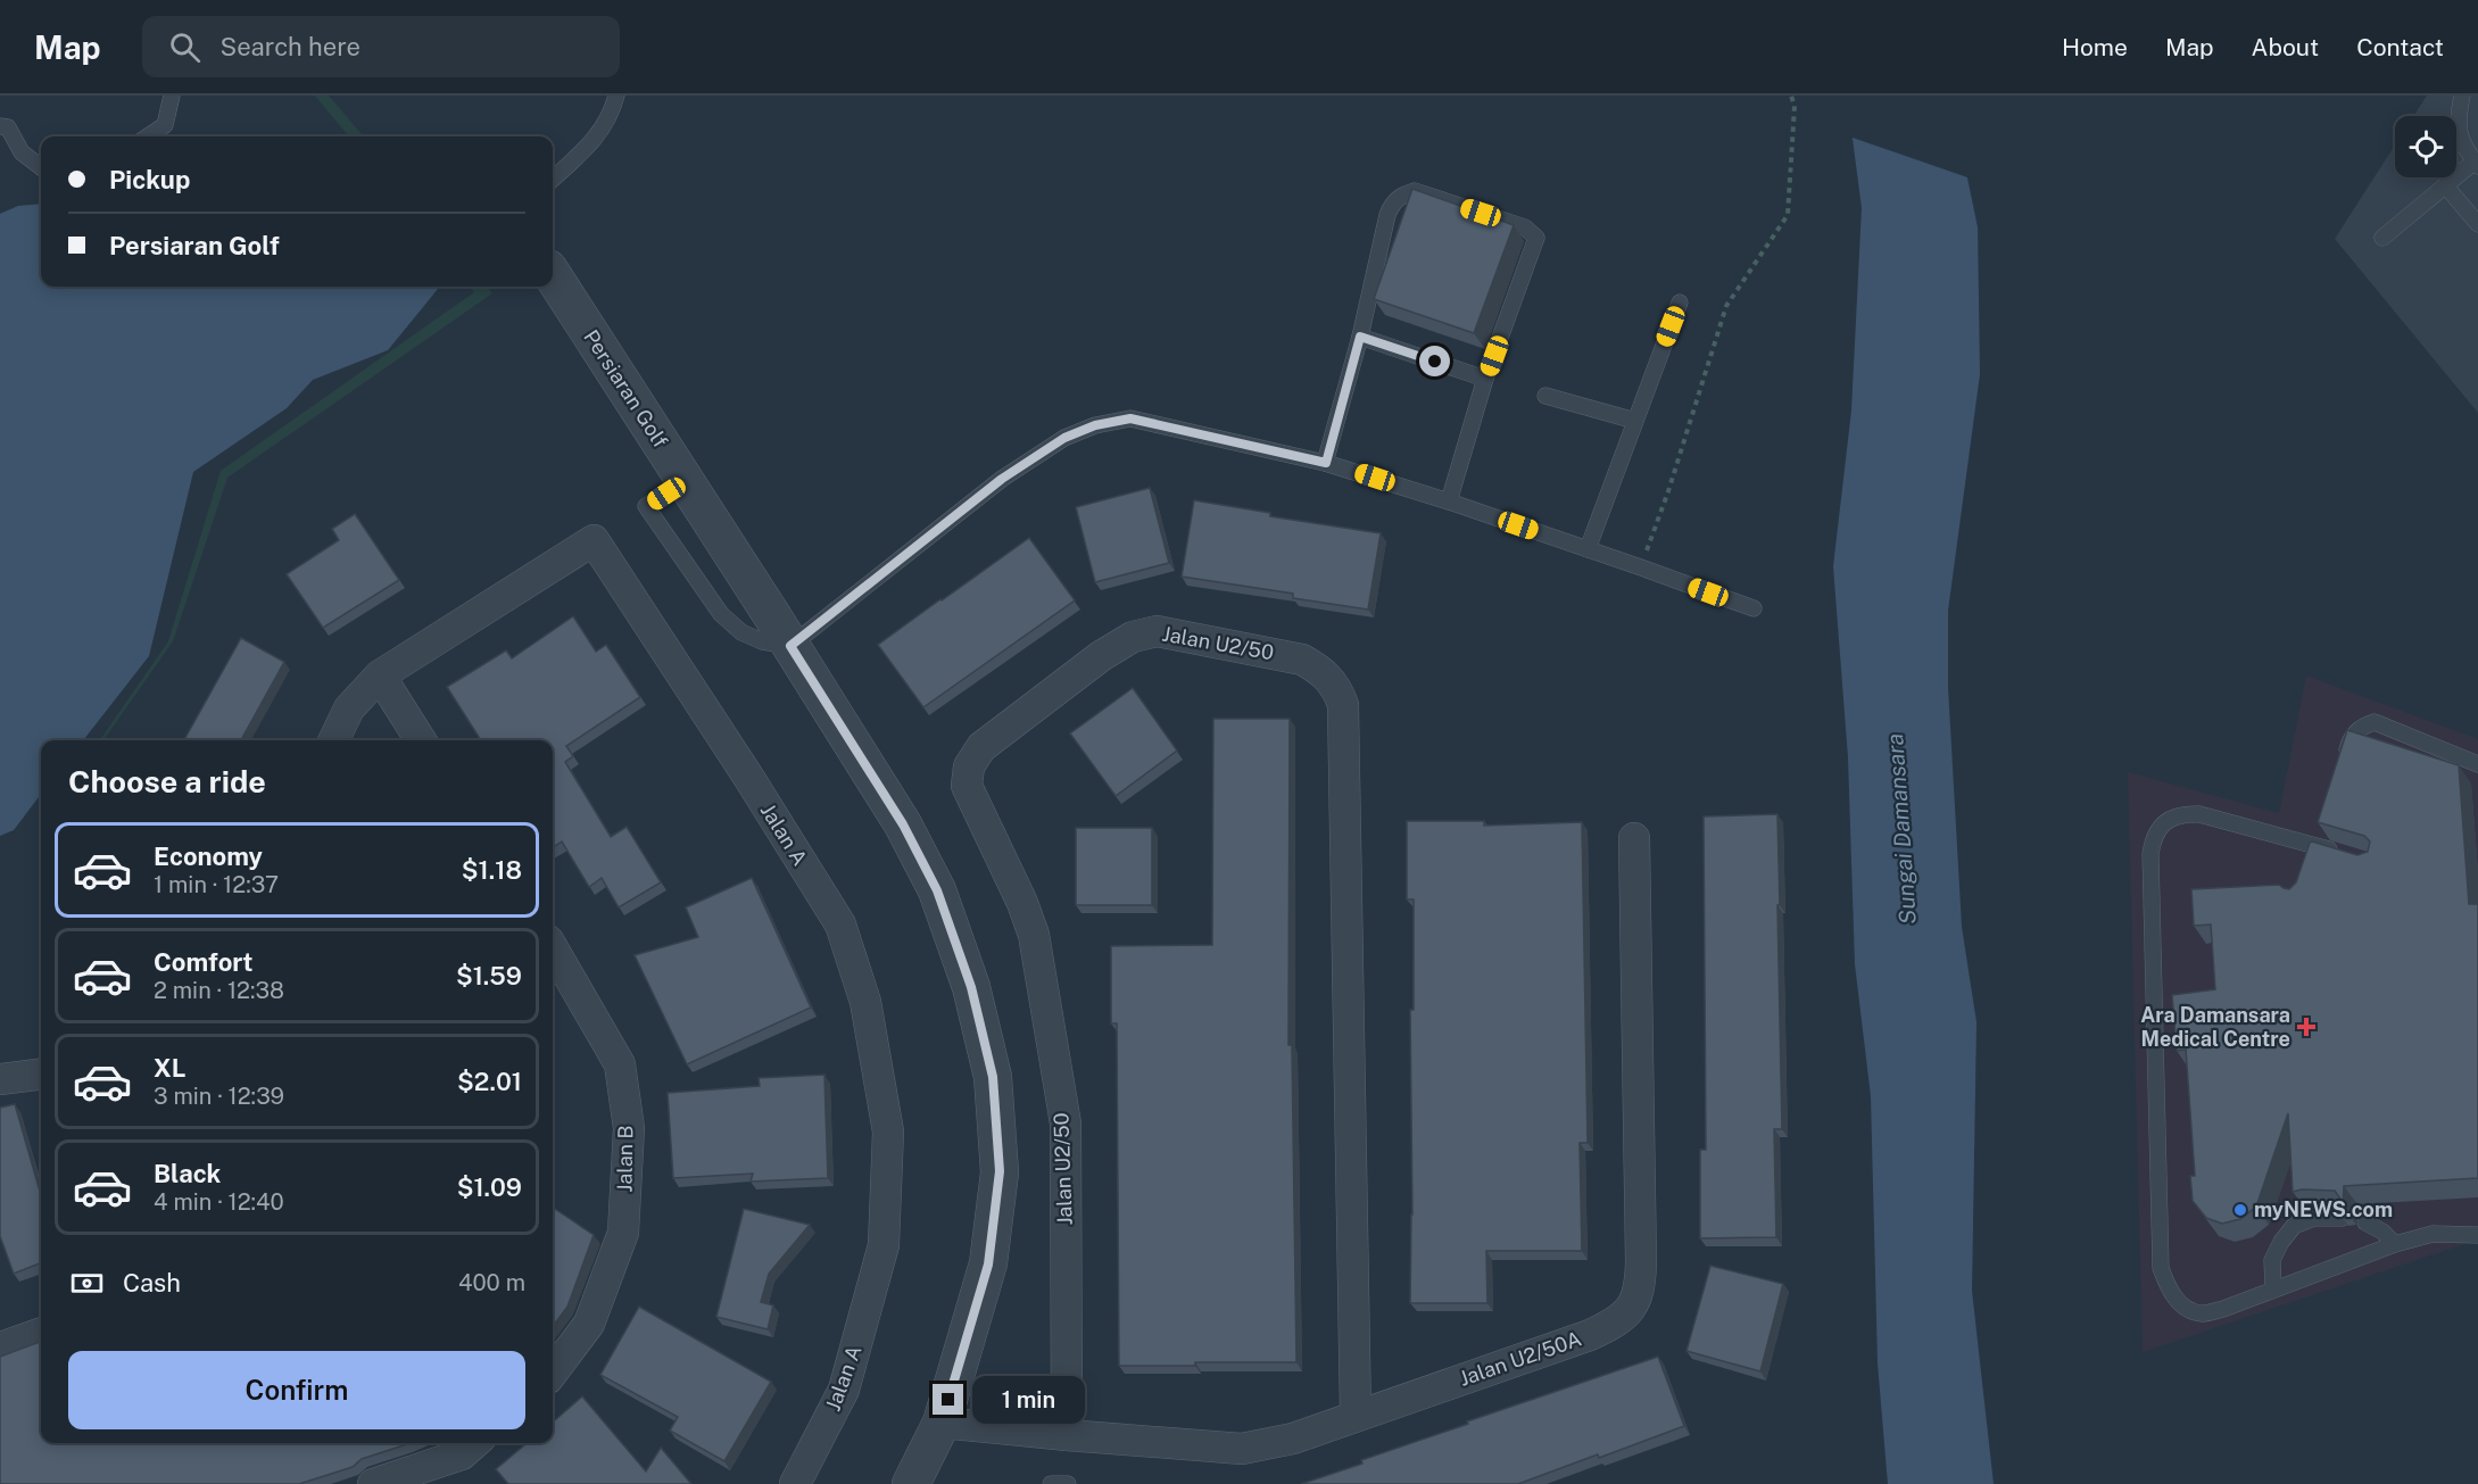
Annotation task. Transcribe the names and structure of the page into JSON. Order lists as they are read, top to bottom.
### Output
{
  "streets": {
    "street": [
      "Persiaran Golf",
      "Jalan U2/50",
      "Jalan A",
      "Jalan B",
      "Jalan U2/50A"
    ]
  },
  "crossings": [
    ["Persiaran Golf", "Jalan U2/50A"],
    ["Jalan U2/50", "Jalan U2/50A"]
  ],
  "water": ["Sungai Damansara"],
  "places": {
    "health": ["Ara Damansara Medical Centre"],
    "other": ["myNEWS.com"]
  },
  "page": {
    "header": "Map",
    "search": "Search here",
    "nav": [
      "Home",
      "Map",
      "About",
      "Contact"
    ],
    "banner": ["Pickup", "Persiaran Golf"],
    "heading": "Choose a ride",
    "list": [
      {
        "name": "Economy",
        "note": "1 min · 12:37",
        "value": "$1.18"
      },
      {
        "name": "Comfort",
        "note": "2 min · 12:38",
        "value": "$1.59"
      },
      {
        "name": "XL",
        "note": "3 min · 12:39",
        "value": "$2.01"
      },
      {
        "name": "Black",
        "note": "4 min · 12:40",
        "value": "$1.09"
      }
    ],
    "pay": ["Cash", "400 m"],
    "buttons": "Confirm",
    "bubble": "1 min"
  }
}
